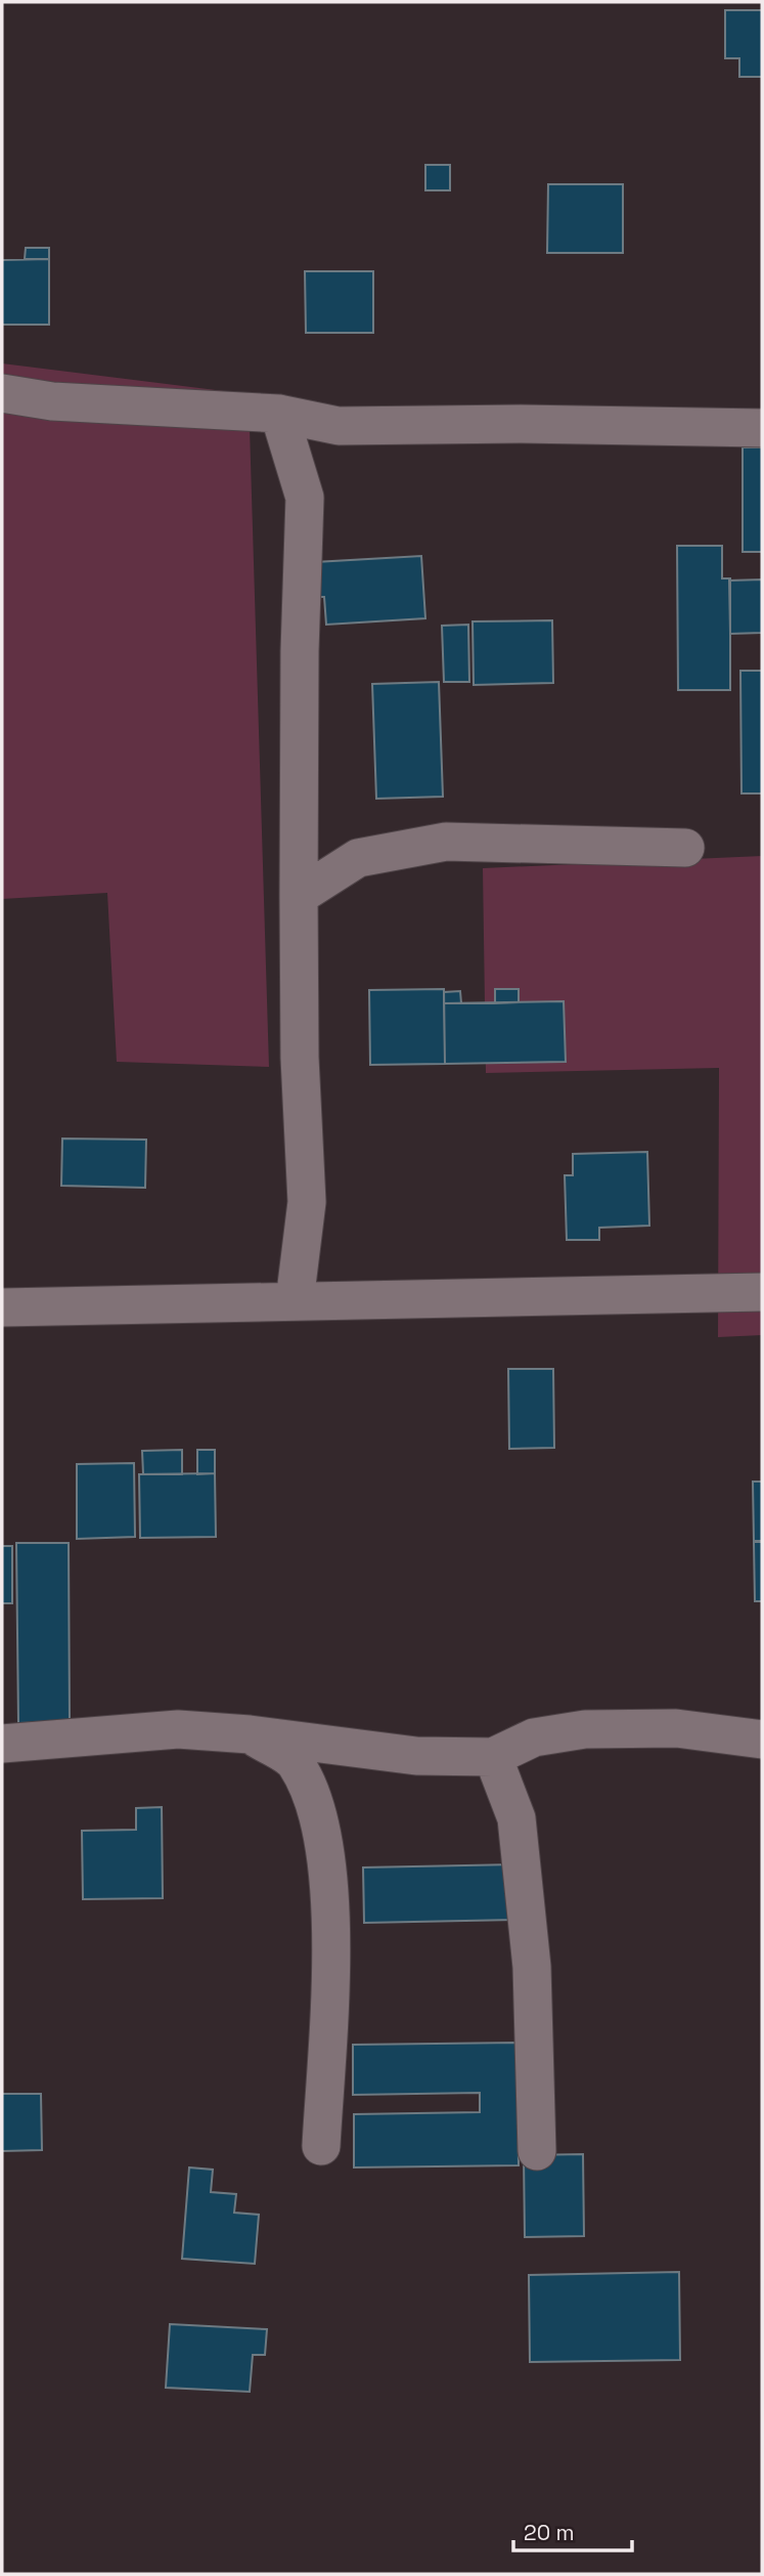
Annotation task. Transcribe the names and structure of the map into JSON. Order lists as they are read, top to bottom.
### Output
{
  "scale_bar": "20 m"
}
